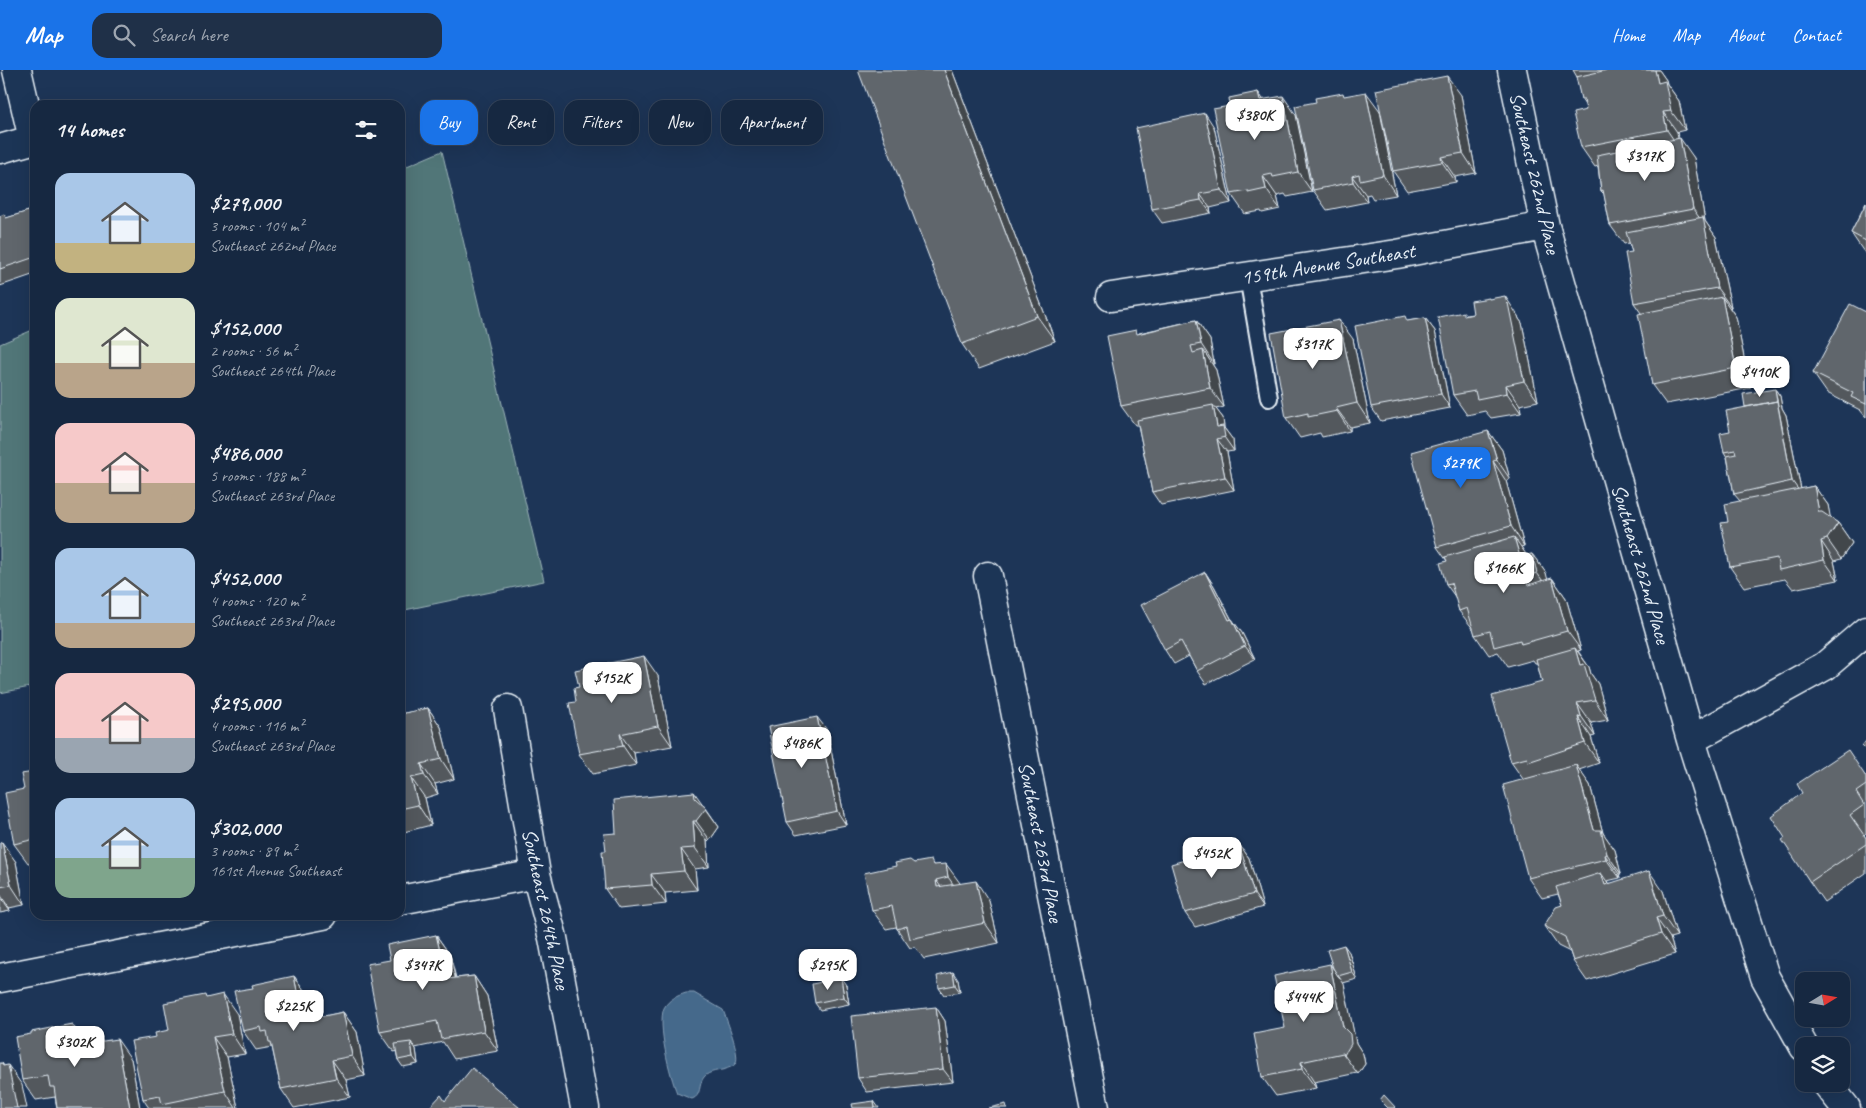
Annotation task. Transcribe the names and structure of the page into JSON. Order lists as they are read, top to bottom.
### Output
{
  "streets": {
    "street": [
      "Southeast 262nd Place",
      "159th Avenue Southeast",
      "Southeast 263rd Place",
      "Southeast 264th Place"
    ]
  },
  "crossings": [
    ["Southeast 262nd Place", "159th Avenue Southeast"]
  ],
  "north": "right",
  "page": {
    "header": "Map",
    "search": "Search here",
    "nav": [
      "Home",
      "Map",
      "About",
      "Contact"
    ],
    "price": [
      "$380K",
      "$317K",
      "$317K",
      "$410K",
      "$279K",
      "$166K",
      "$152K",
      "$486K",
      "$452K",
      "$347K",
      "$295K",
      "$444K",
      "$225K",
      "$302K"
    ],
    "chip": [
      "Buy",
      "Rent",
      "Filters",
      "New",
      "Apartment"
    ],
    "heading": "14 homes",
    "list": [
      {
        "name": "$279,000",
        "note": "3 rooms · 104 m² · Southeast 262nd Place"
      },
      {
        "name": "$152,000",
        "note": "2 rooms · 56 m² · Southeast 264th Place"
      },
      {
        "name": "$486,000",
        "note": "5 rooms · 188 m² · Southeast 263rd Place"
      },
      {
        "name": "$452,000",
        "note": "4 rooms · 120 m² · Southeast 263rd Place"
      },
      {
        "name": "$295,000",
        "note": "4 rooms · 116 m² · Southeast 263rd Place"
      },
      {
        "name": "$302,000",
        "note": "3 rooms · 89 m² · 161st Avenue Southeast"
      }
    ]
  }
}
